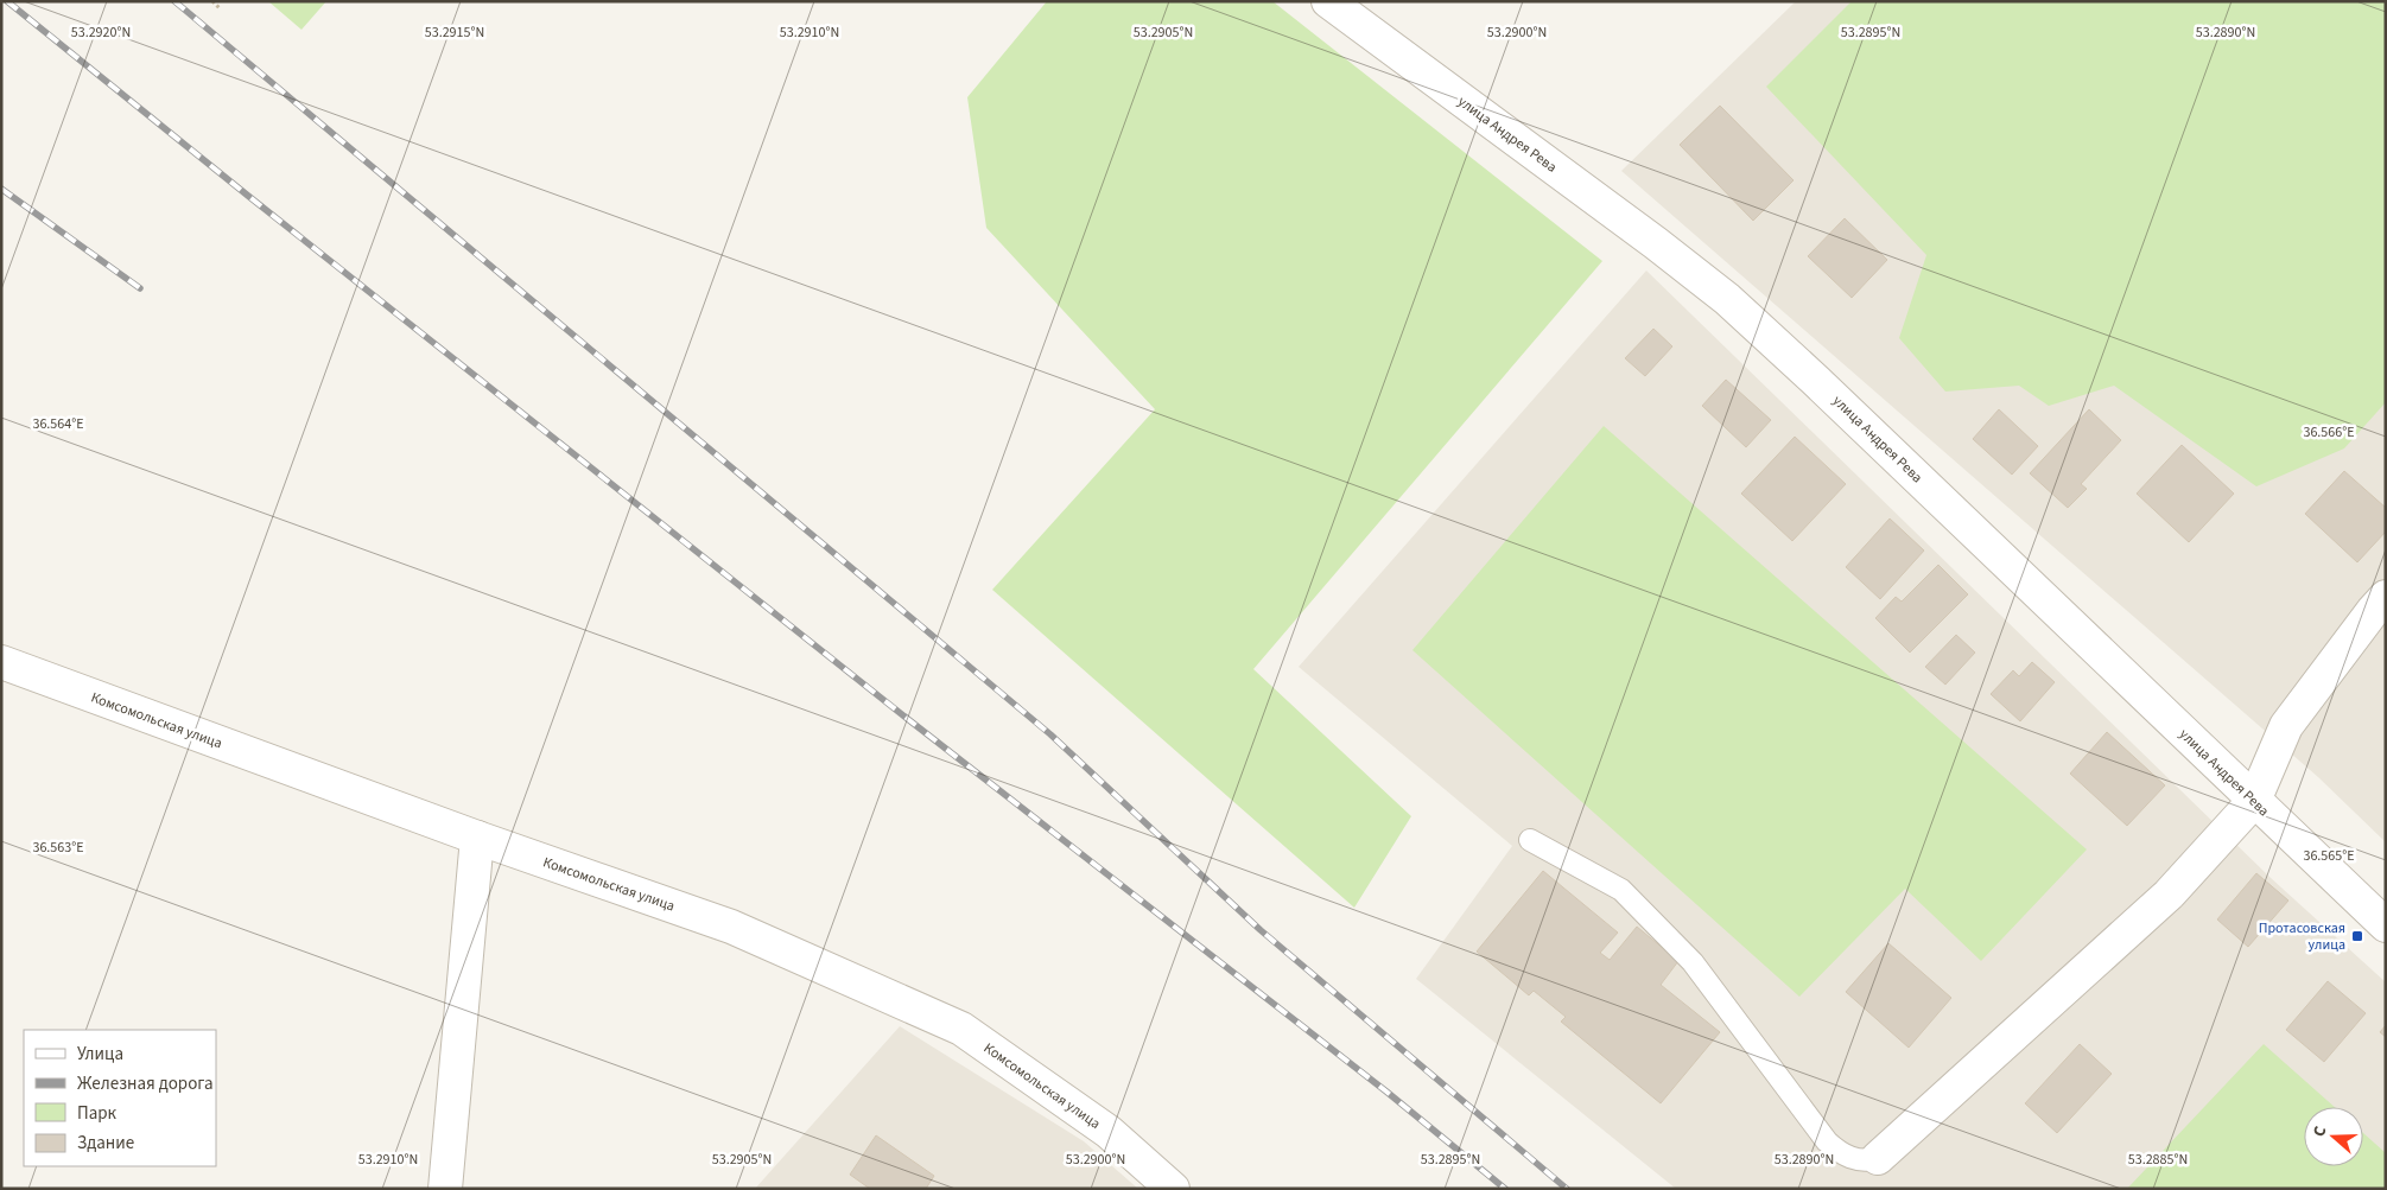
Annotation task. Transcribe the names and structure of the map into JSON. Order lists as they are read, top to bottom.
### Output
{
  "streets": {
    "street": ["улица Андрея Рева", "Комсомольская улица"]
  },
  "places": {
    "transit": ["Протасовская улица"]
  },
  "legend": [
    "Улица",
    "Железная дорога",
    "Парк",
    "Здание"
  ],
  "north": "left",
  "coordinates": [
    "53.2920°N",
    "53.2915°N",
    "53.2910°N",
    "53.2905°N",
    "53.2900°N",
    "53.2895°N",
    "53.2890°N",
    "36.564°E",
    "36.566°E",
    "36.563°E",
    "36.565°E",
    "53.2885°N"
  ]
}
